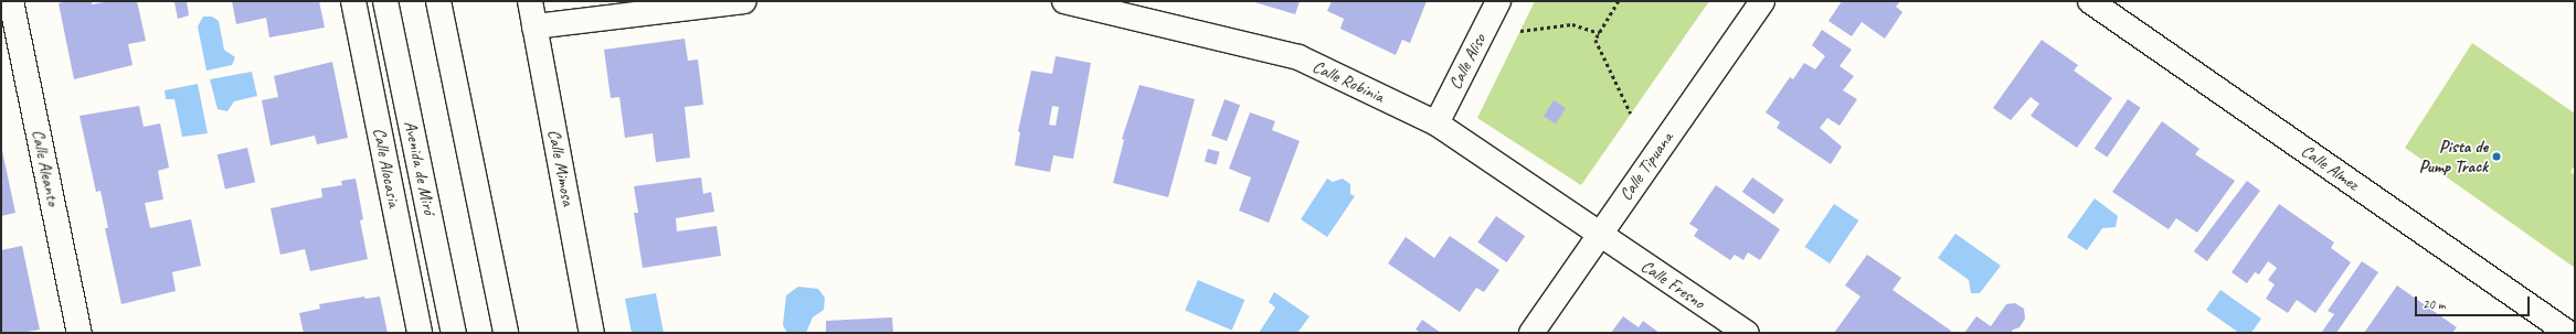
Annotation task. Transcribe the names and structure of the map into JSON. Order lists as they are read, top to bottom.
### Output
{
  "streets": {
    "street": [
      "Calle Aliso",
      "Calle Robinia",
      "Calle Tipuana",
      "Calle Aleanto",
      "Calle Alocasia",
      "Avenida de Miró",
      "Calle Mimosa",
      "Calle Almez",
      "Calle Fresno"
    ]
  },
  "crossings": [
    ["Calle Aliso", "Calle Robinia"],
    ["Calle Robinia", "Calle Tipuana"],
    ["Calle Robinia", "Calle Fresno"],
    ["Calle Tipuana", "Calle Fresno"]
  ],
  "places": ["Pista de Pump Track"],
  "scale_bar": "20 m"
}
